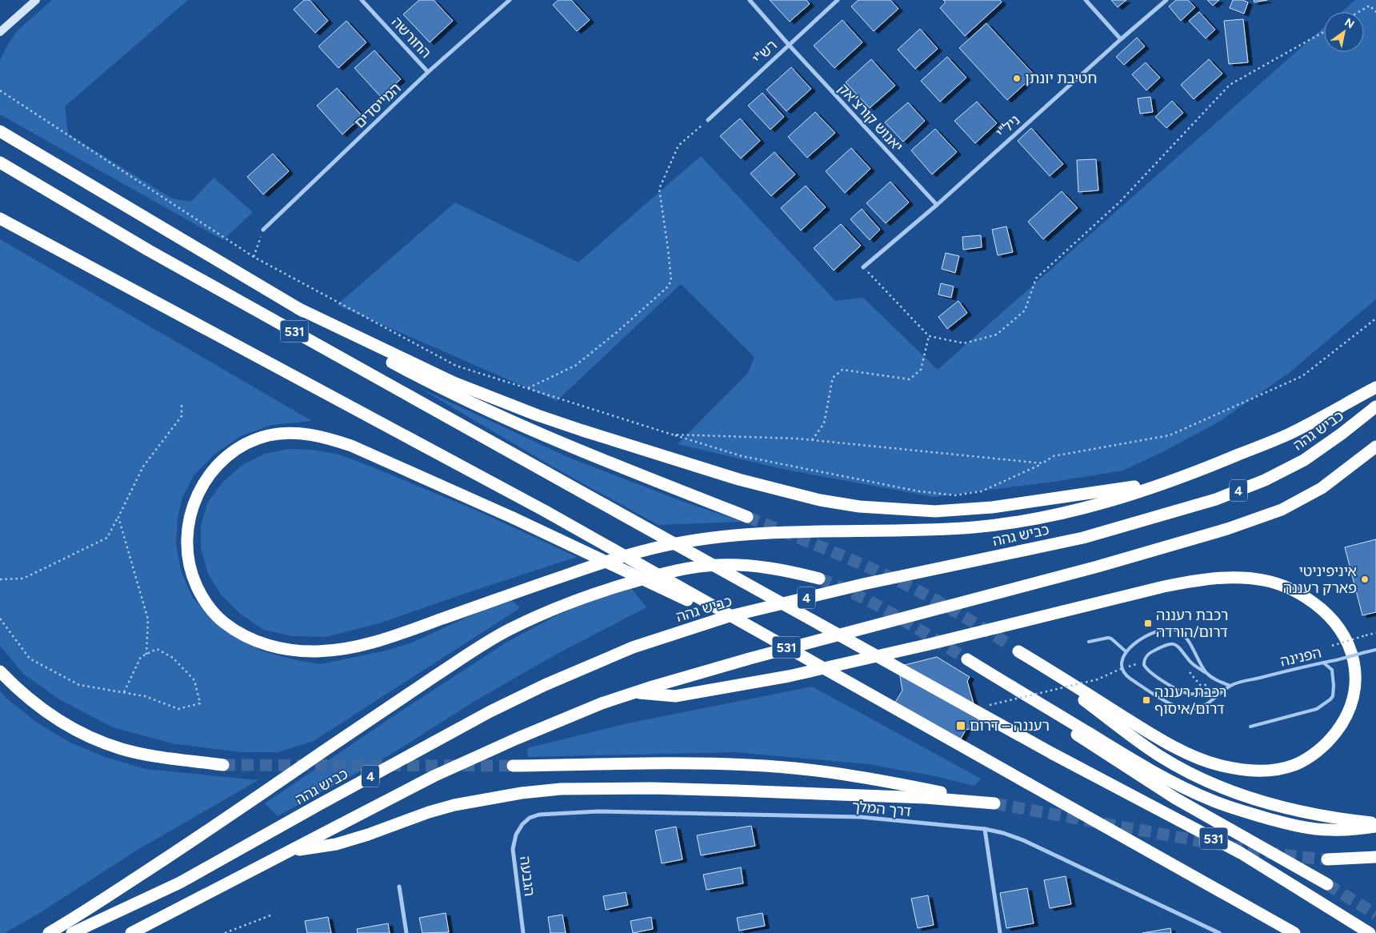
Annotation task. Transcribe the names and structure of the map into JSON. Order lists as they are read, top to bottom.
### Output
{
  "streets": {
    "highway": ["531", "כביש גהה", "4"],
    "street": [
      "החורשה",
      "רש\"י",
      "המייסדים",
      "יאנוש קורצ'אק",
      "ניל\"י",
      "דרך המלך",
      "הגבעה"
    ],
    "lane": ["הפנינה"]
  },
  "crossings": [
    ["החורשה", "המייסדים"],
    ["רש\"י", "יאנוש קורצ'אק"],
    ["יאנוש קורצ'אק", "ניל\"י"],
    ["דרך המלך", "הגבעה"]
  ],
  "places": {
    "other": ["חטיבת יונתן", "איניפיניטי פארק רעננה"],
    "transit": ["רכבת רעננה דרום/הורדה", "רכבת רעננה דרום/איסוף", "רעננה – דרום"]
  },
  "north": "top right"
}
